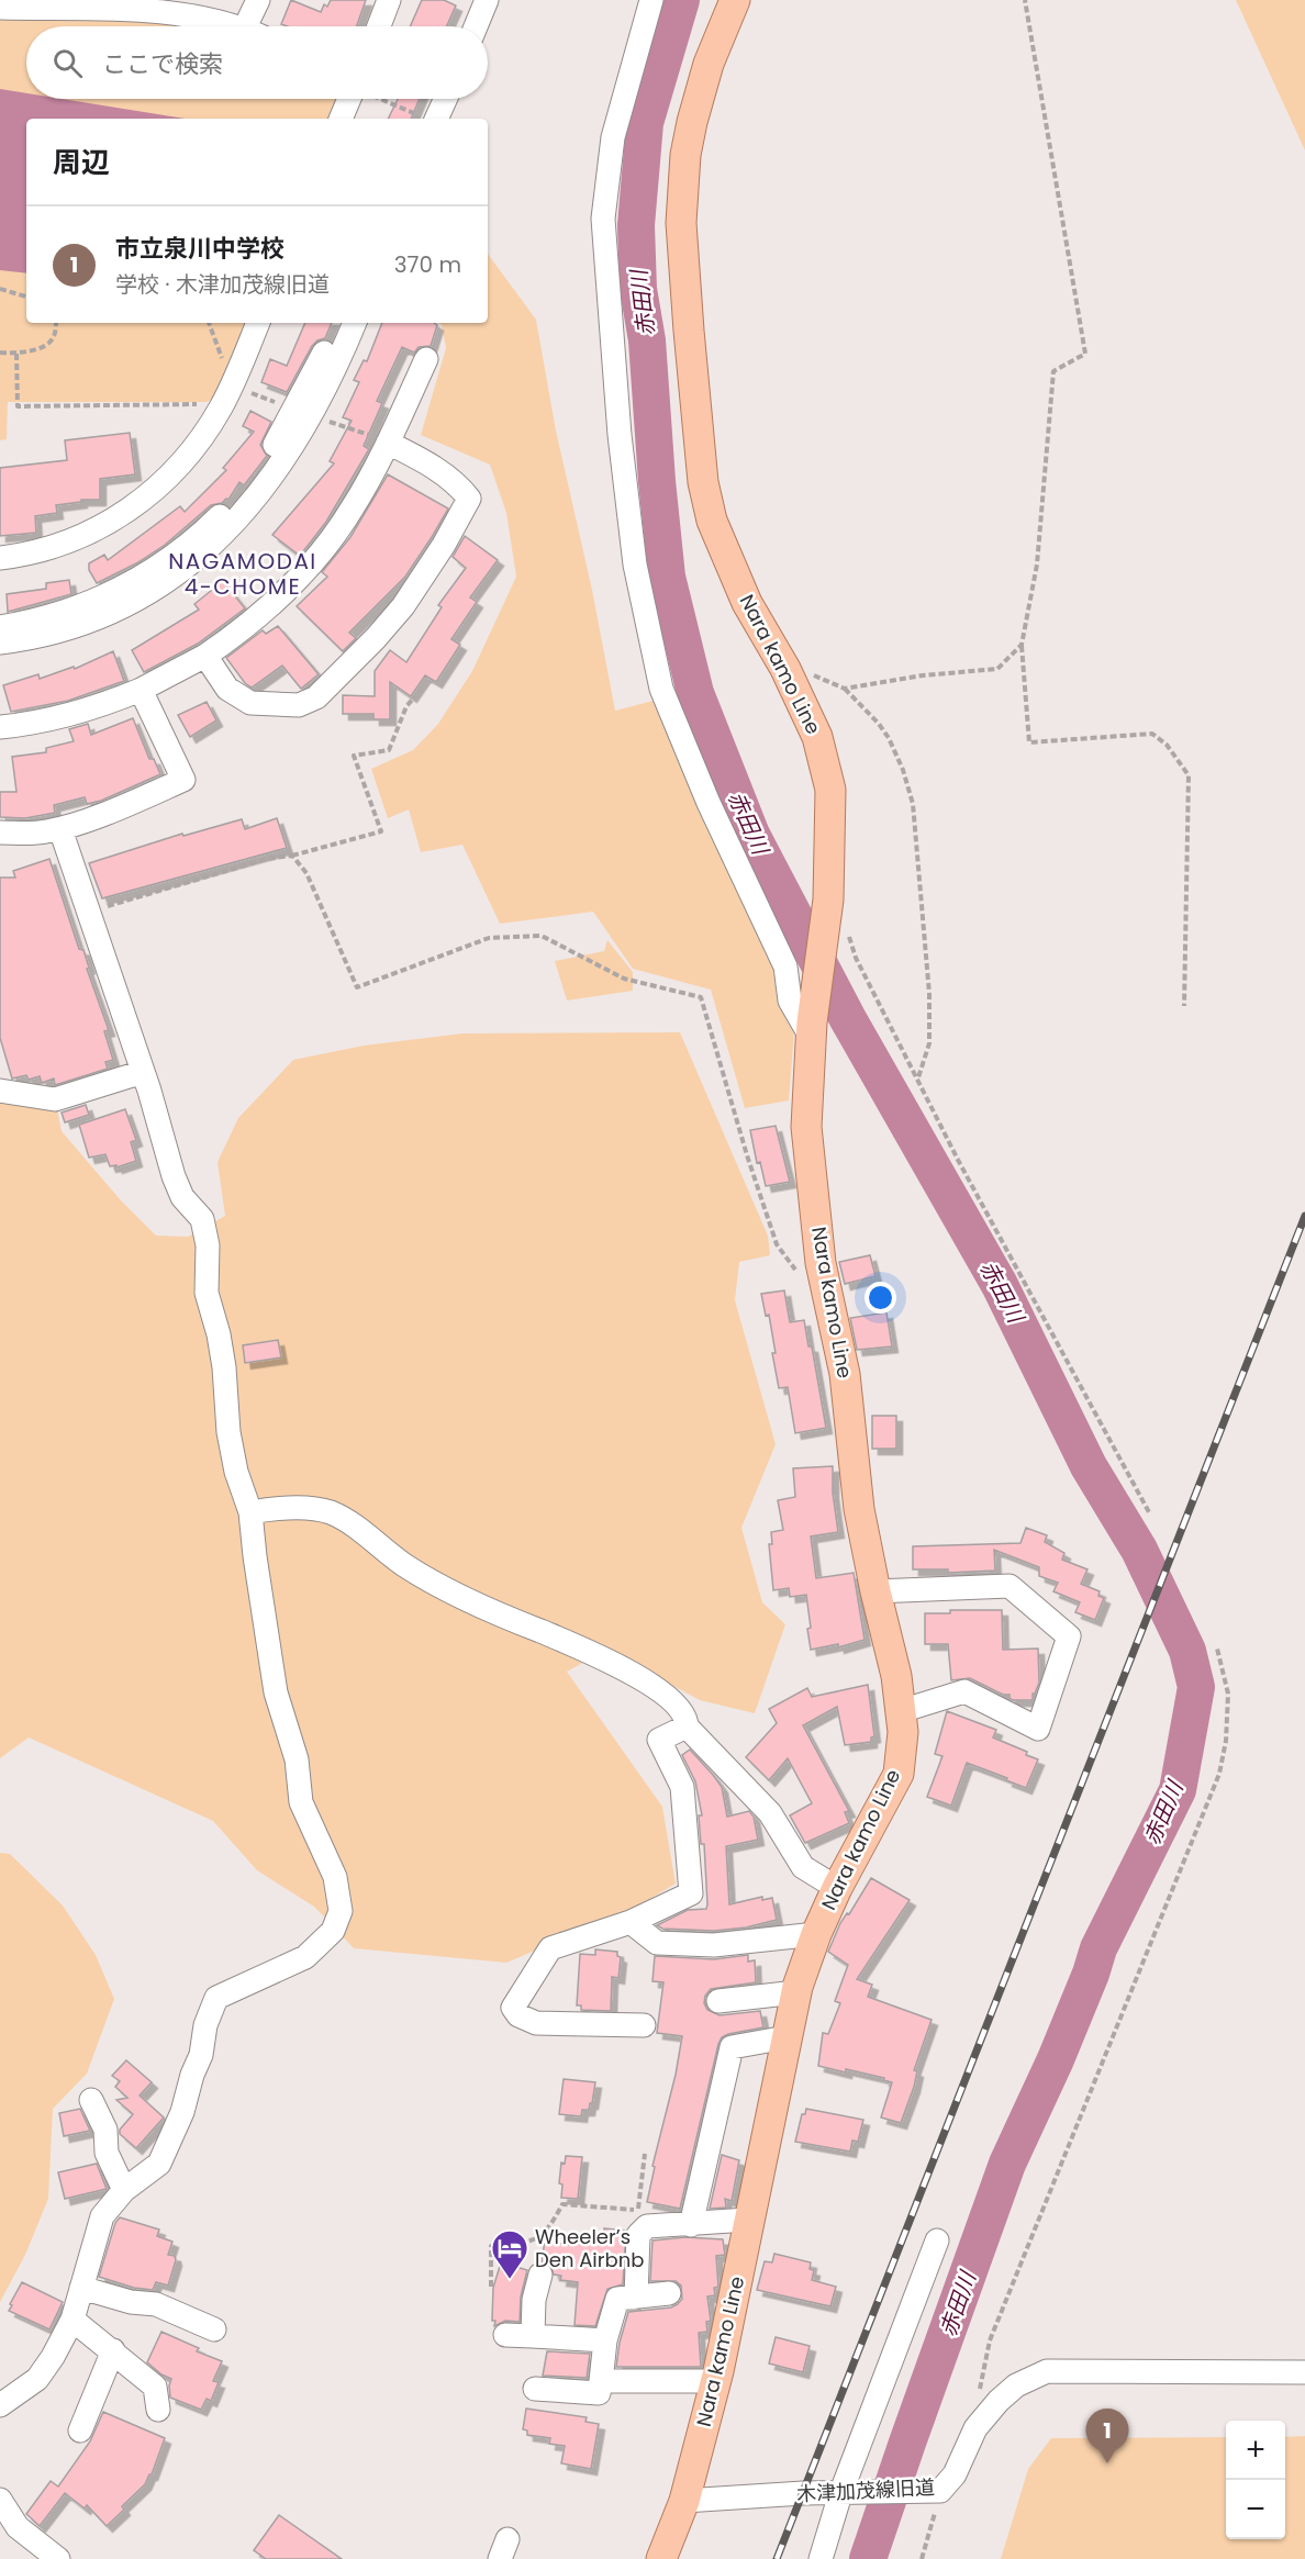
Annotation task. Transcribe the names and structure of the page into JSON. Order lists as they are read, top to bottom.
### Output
{
  "streets": {
    "main road": ["Nara kamo Line"],
    "street": ["木津加茂線旧道"]
  },
  "crossings": [
    ["Nara kamo Line", "木津加茂線旧道"]
  ],
  "districts": ["NAGAMODAI 4-CHOME"],
  "water": ["赤田川"],
  "places": {
    "hotel": ["Wheeler’s Den Airbnb"]
  },
  "page": {
    "search": "ここで検索",
    "heading": "周辺",
    "list": [
      {
        "mark": "1",
        "name": "市立泉川中学校",
        "note": "学校 · 木津加茂線旧道",
        "value": "370 m"
      }
    ],
    "pins": "1",
    "map_buttons": ["+", "−"]
  }
}
